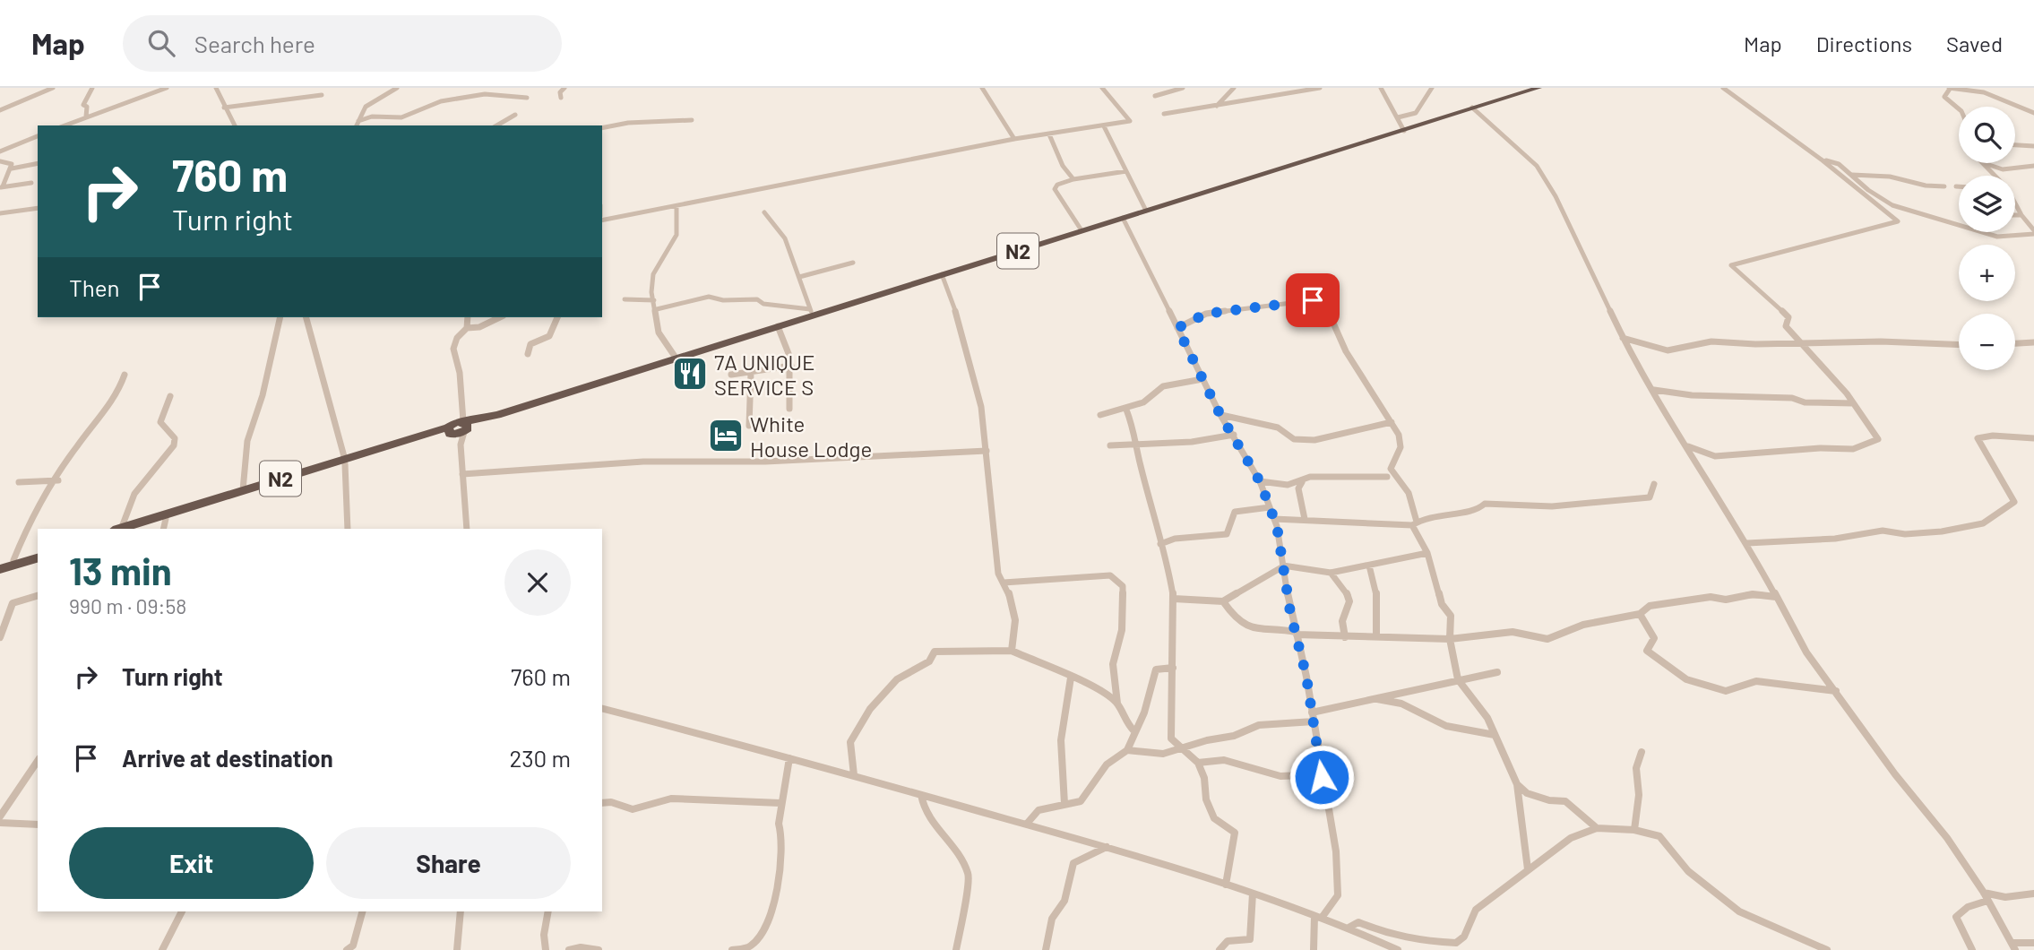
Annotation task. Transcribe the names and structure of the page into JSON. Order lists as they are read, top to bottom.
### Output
{
  "streets": {
    "highway": ["N2"]
  },
  "places": {
    "restaurant": ["7A UNIQUE SERVICE S"],
    "hotel": ["White House Lodge"]
  },
  "page": {
    "header": "Map",
    "search": "Search here",
    "nav": ["Map", "Directions", "Saved"],
    "map_buttons": ["+", "−"],
    "turn": ["760 m", "Turn right"],
    "then": "Then",
    "heading": ["13 min", "990 m · 09:58"],
    "list": [
      {
        "name": "Turn right",
        "value": "760 m"
      },
      {
        "name": "Arrive at destination",
        "value": "230 m"
      }
    ],
    "buttons": ["Exit", "Share"]
  }
}
